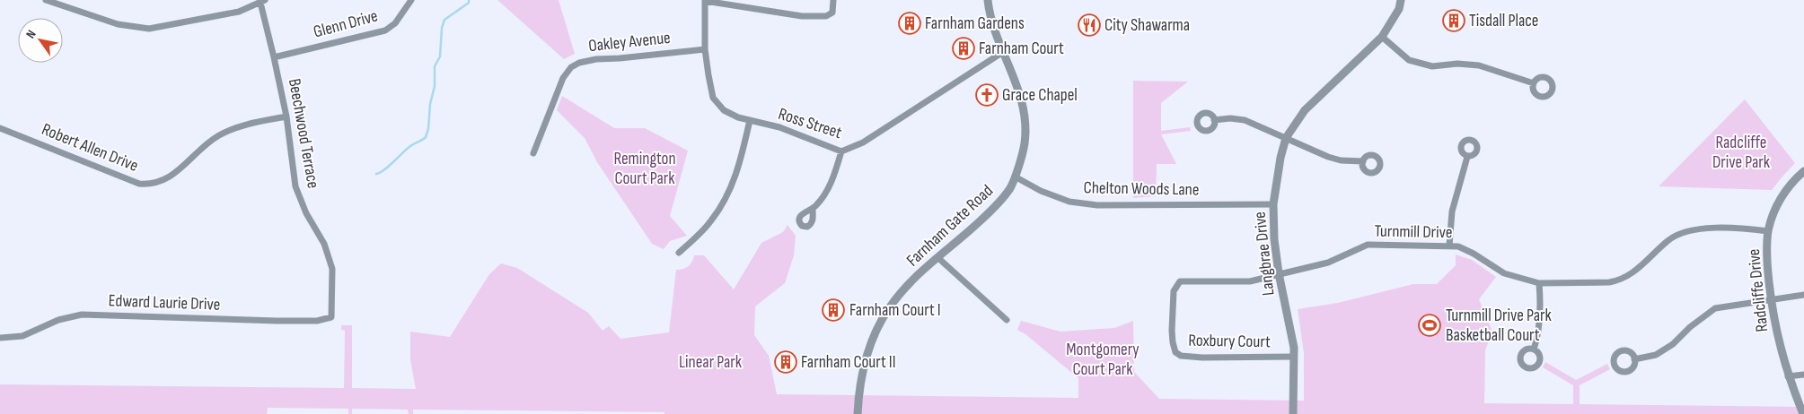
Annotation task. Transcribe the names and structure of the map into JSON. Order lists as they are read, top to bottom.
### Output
{
  "streets": {
    "street": [
      "Glenn Drive",
      "Oakley Avenue",
      "Ross Street",
      "Beechwood Terrace",
      "Robert Allen Drive",
      "Chelton Woods Lane",
      "Farnham Gate Road",
      "Turnmill Drive",
      "Langbrae Drive",
      "Radcliffe Drive",
      "Edward Laurie Drive",
      "Roxbury Court"
    ]
  },
  "crossings": [
    ["Glenn Drive", "Beechwood Terrace"],
    ["Oakley Avenue", "Ross Street"],
    ["Ross Street", "Farnham Gate Road"],
    ["Beechwood Terrace", "Robert Allen Drive"],
    ["Beechwood Terrace", "Edward Laurie Drive"],
    ["Chelton Woods Lane", "Farnham Gate Road"],
    ["Chelton Woods Lane", "Langbrae Drive"],
    ["Turnmill Drive", "Langbrae Drive"],
    ["Turnmill Drive", "Radcliffe Drive"],
    ["Turnmill Drive", "Roxbury Court"],
    ["Langbrae Drive", "Roxbury Court"]
  ],
  "parks": [
    "Radcliffe Drive Park",
    "Remington Court Park",
    "Montgomery Court Park",
    "Linear Park"
  ],
  "places": {
    "building": [
      "Tisdall Place",
      "Farnham Gardens",
      "Farnham Court",
      "Farnham Court I",
      "Farnham Court II"
    ],
    "restaurant": ["City Shawarma"],
    "church": ["Grace Chapel"],
    "sports": ["Turnmill Drive Park Basketball Court"]
  },
  "north": "top left"
}
